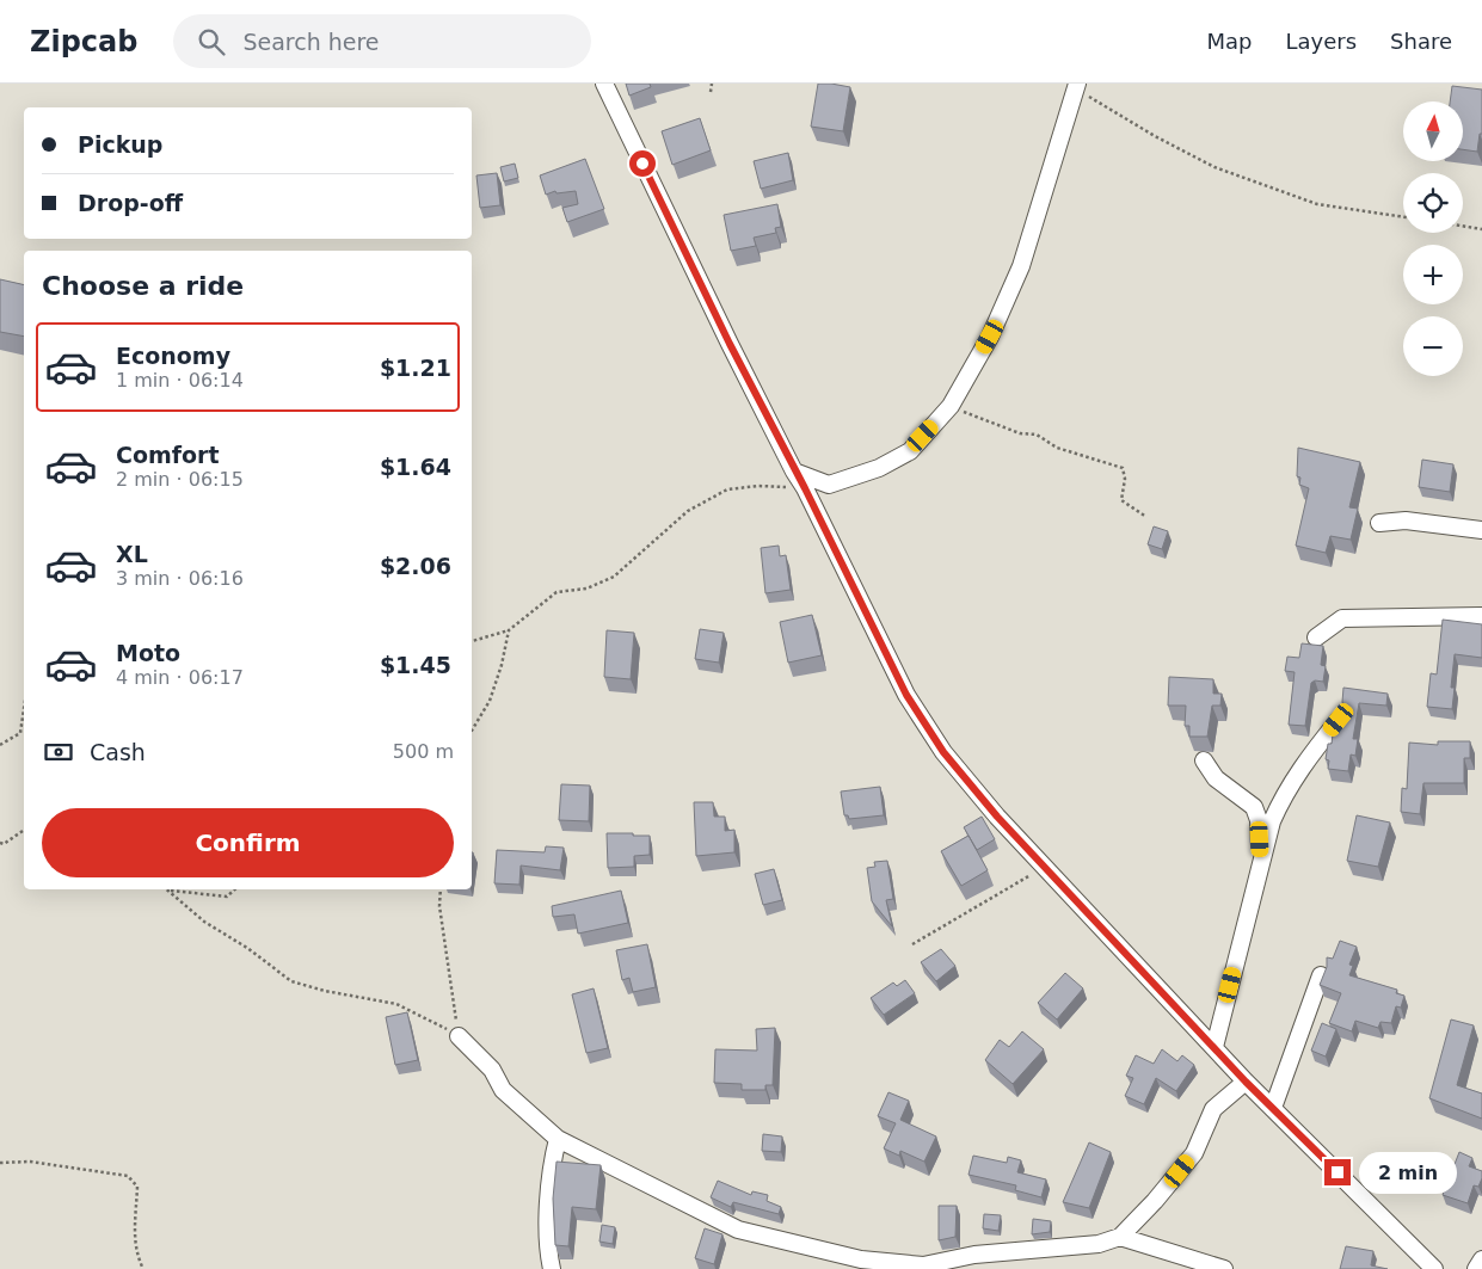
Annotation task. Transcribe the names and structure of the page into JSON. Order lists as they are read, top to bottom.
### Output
{
  "north": "top",
  "page": {
    "header": "Zipcab",
    "search": "Search here",
    "nav": ["Map", "Layers", "Share"],
    "map_buttons": ["+", "−"],
    "banner": ["Pickup", "Drop-off"],
    "heading": "Choose a ride",
    "list": [
      {
        "name": "Economy",
        "note": "1 min · 06:14",
        "value": "$1.21"
      },
      {
        "name": "Comfort",
        "note": "2 min · 06:15",
        "value": "$1.64"
      },
      {
        "name": "XL",
        "note": "3 min · 06:16",
        "value": "$2.06"
      },
      {
        "name": "Moto",
        "note": "4 min · 06:17",
        "value": "$1.45"
      }
    ],
    "pay": ["Cash", "500 m"],
    "buttons": "Confirm",
    "bubble": "2 min"
  }
}
